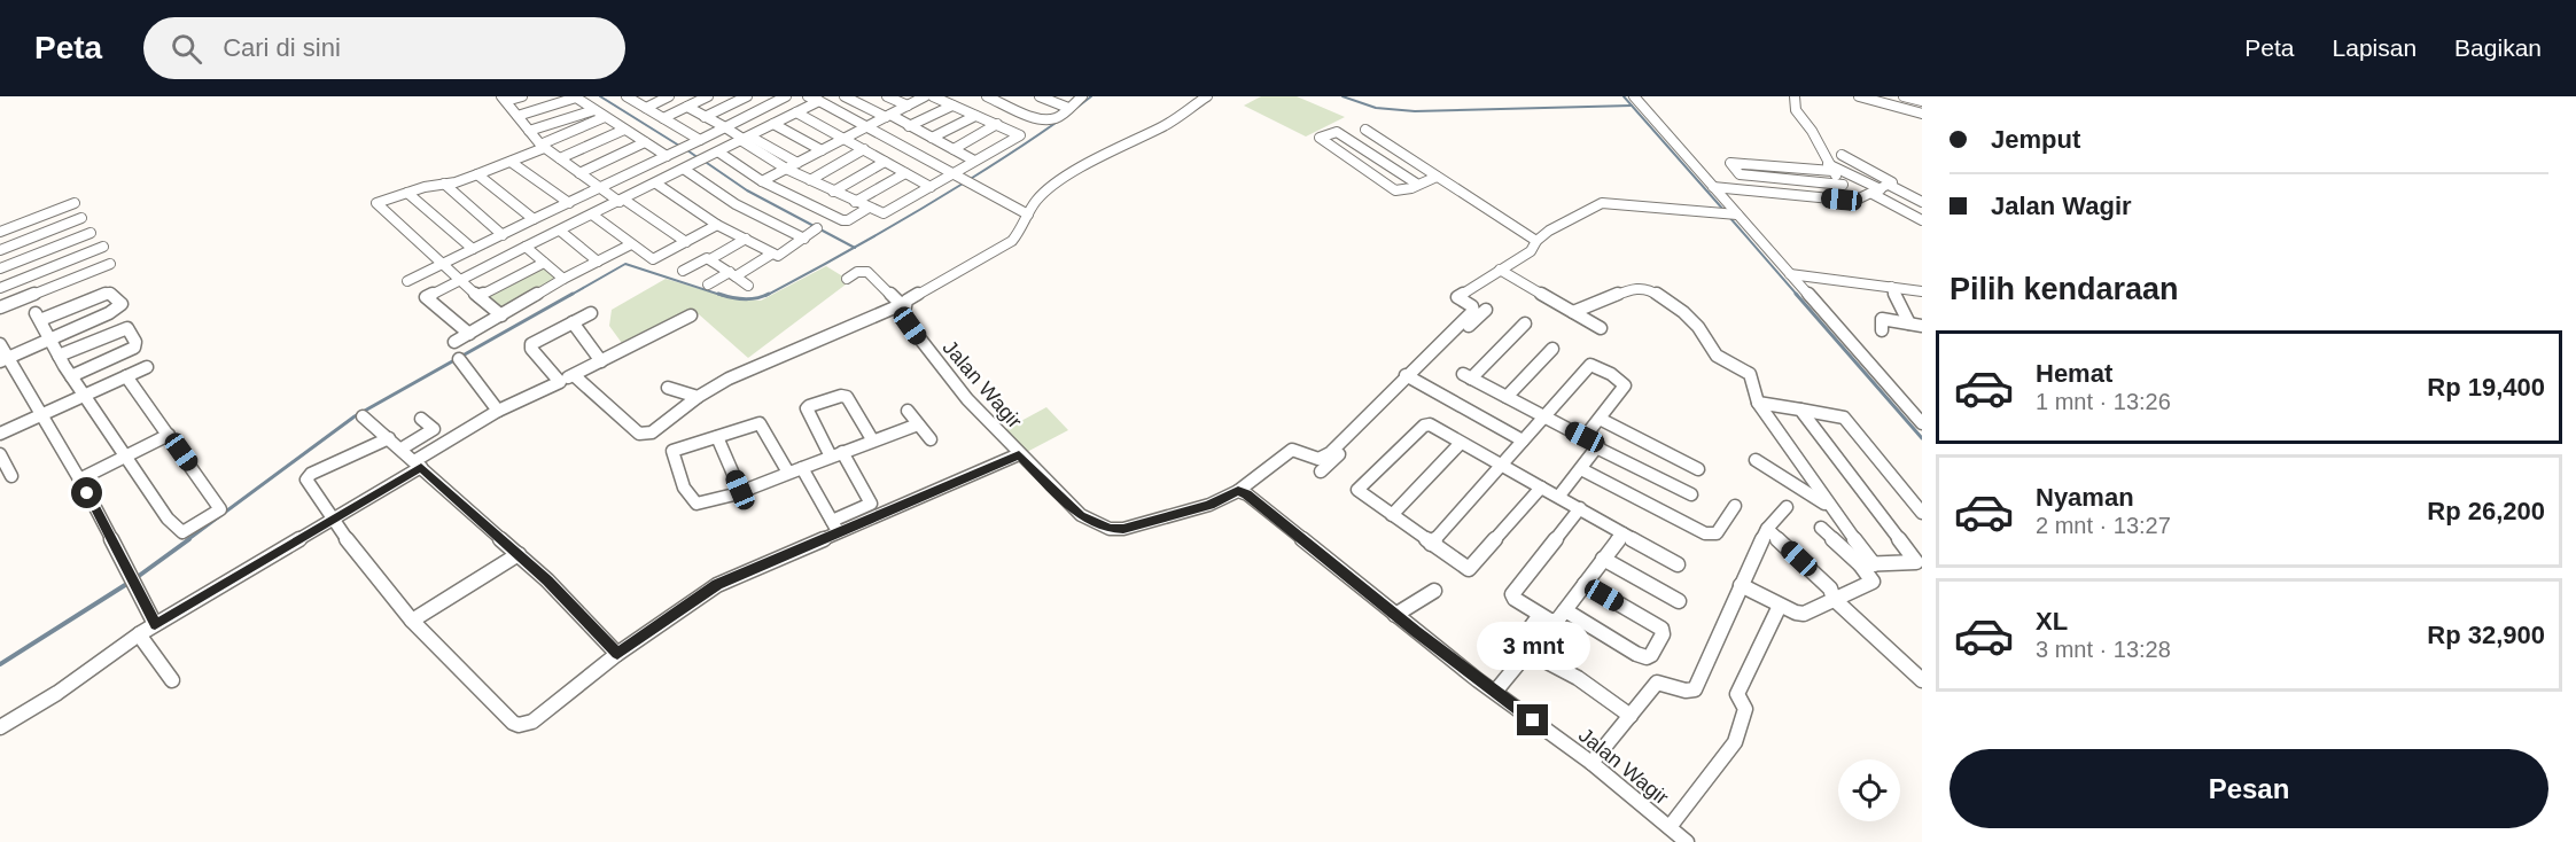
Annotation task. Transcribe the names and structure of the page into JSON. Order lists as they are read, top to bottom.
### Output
{
  "streets": {
    "street": ["Jalan Wagir"]
  },
  "page": {
    "header": "Peta",
    "search": "Cari di sini",
    "nav": ["Peta", "Lapisan", "Bagikan"],
    "banner": ["Jemput", "Jalan Wagir"],
    "heading": "Pilih kendaraan",
    "list": [
      {
        "name": "Hemat",
        "note": "1 mnt · 13:26",
        "value": "Rp 19,400"
      },
      {
        "name": "Nyaman",
        "note": "2 mnt · 13:27",
        "value": "Rp 26,200"
      },
      {
        "name": "XL",
        "note": "3 mnt · 13:28",
        "value": "Rp 32,900"
      }
    ],
    "bubble": "3 mnt",
    "buttons": "Pesan"
  }
}
